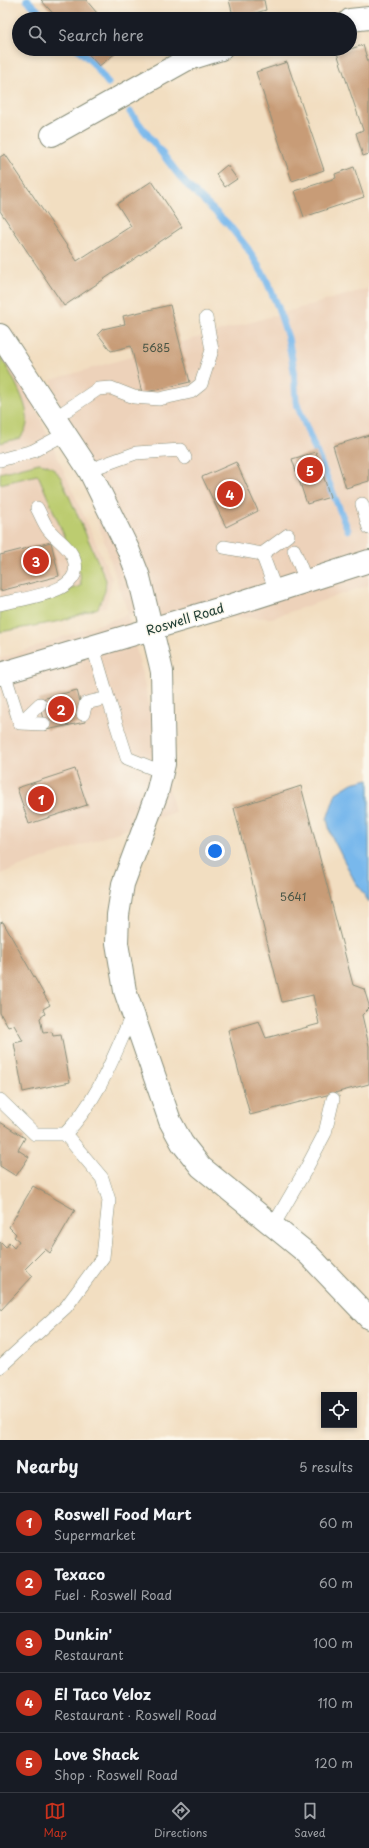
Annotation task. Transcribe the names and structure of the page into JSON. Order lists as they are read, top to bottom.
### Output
{
  "streets": {
    "street": ["Roswell Road"]
  },
  "house_numbers": ["5685", "5641"],
  "page": {
    "search": "Search here",
    "pins": [
      "5",
      "4",
      "3",
      "2",
      "1"
    ],
    "heading": ["Nearby", "5 results"],
    "list": [
      {
        "mark": "1",
        "name": "Roswell Food Mart",
        "note": "Supermarket",
        "value": "60 m"
      },
      {
        "mark": "2",
        "name": "Texaco",
        "note": "Fuel · Roswell Road",
        "value": "60 m"
      },
      {
        "mark": "3",
        "name": "Dunkin'",
        "note": "Restaurant",
        "value": "100 m"
      },
      {
        "mark": "4",
        "name": "El Taco Veloz",
        "note": "Restaurant · Roswell Road",
        "value": "110 m"
      },
      {
        "mark": "5",
        "name": "Love Shack",
        "note": "Shop · Roswell Road",
        "value": "120 m"
      }
    ],
    "nav": ["Map", "Directions", "Saved"]
  }
}
